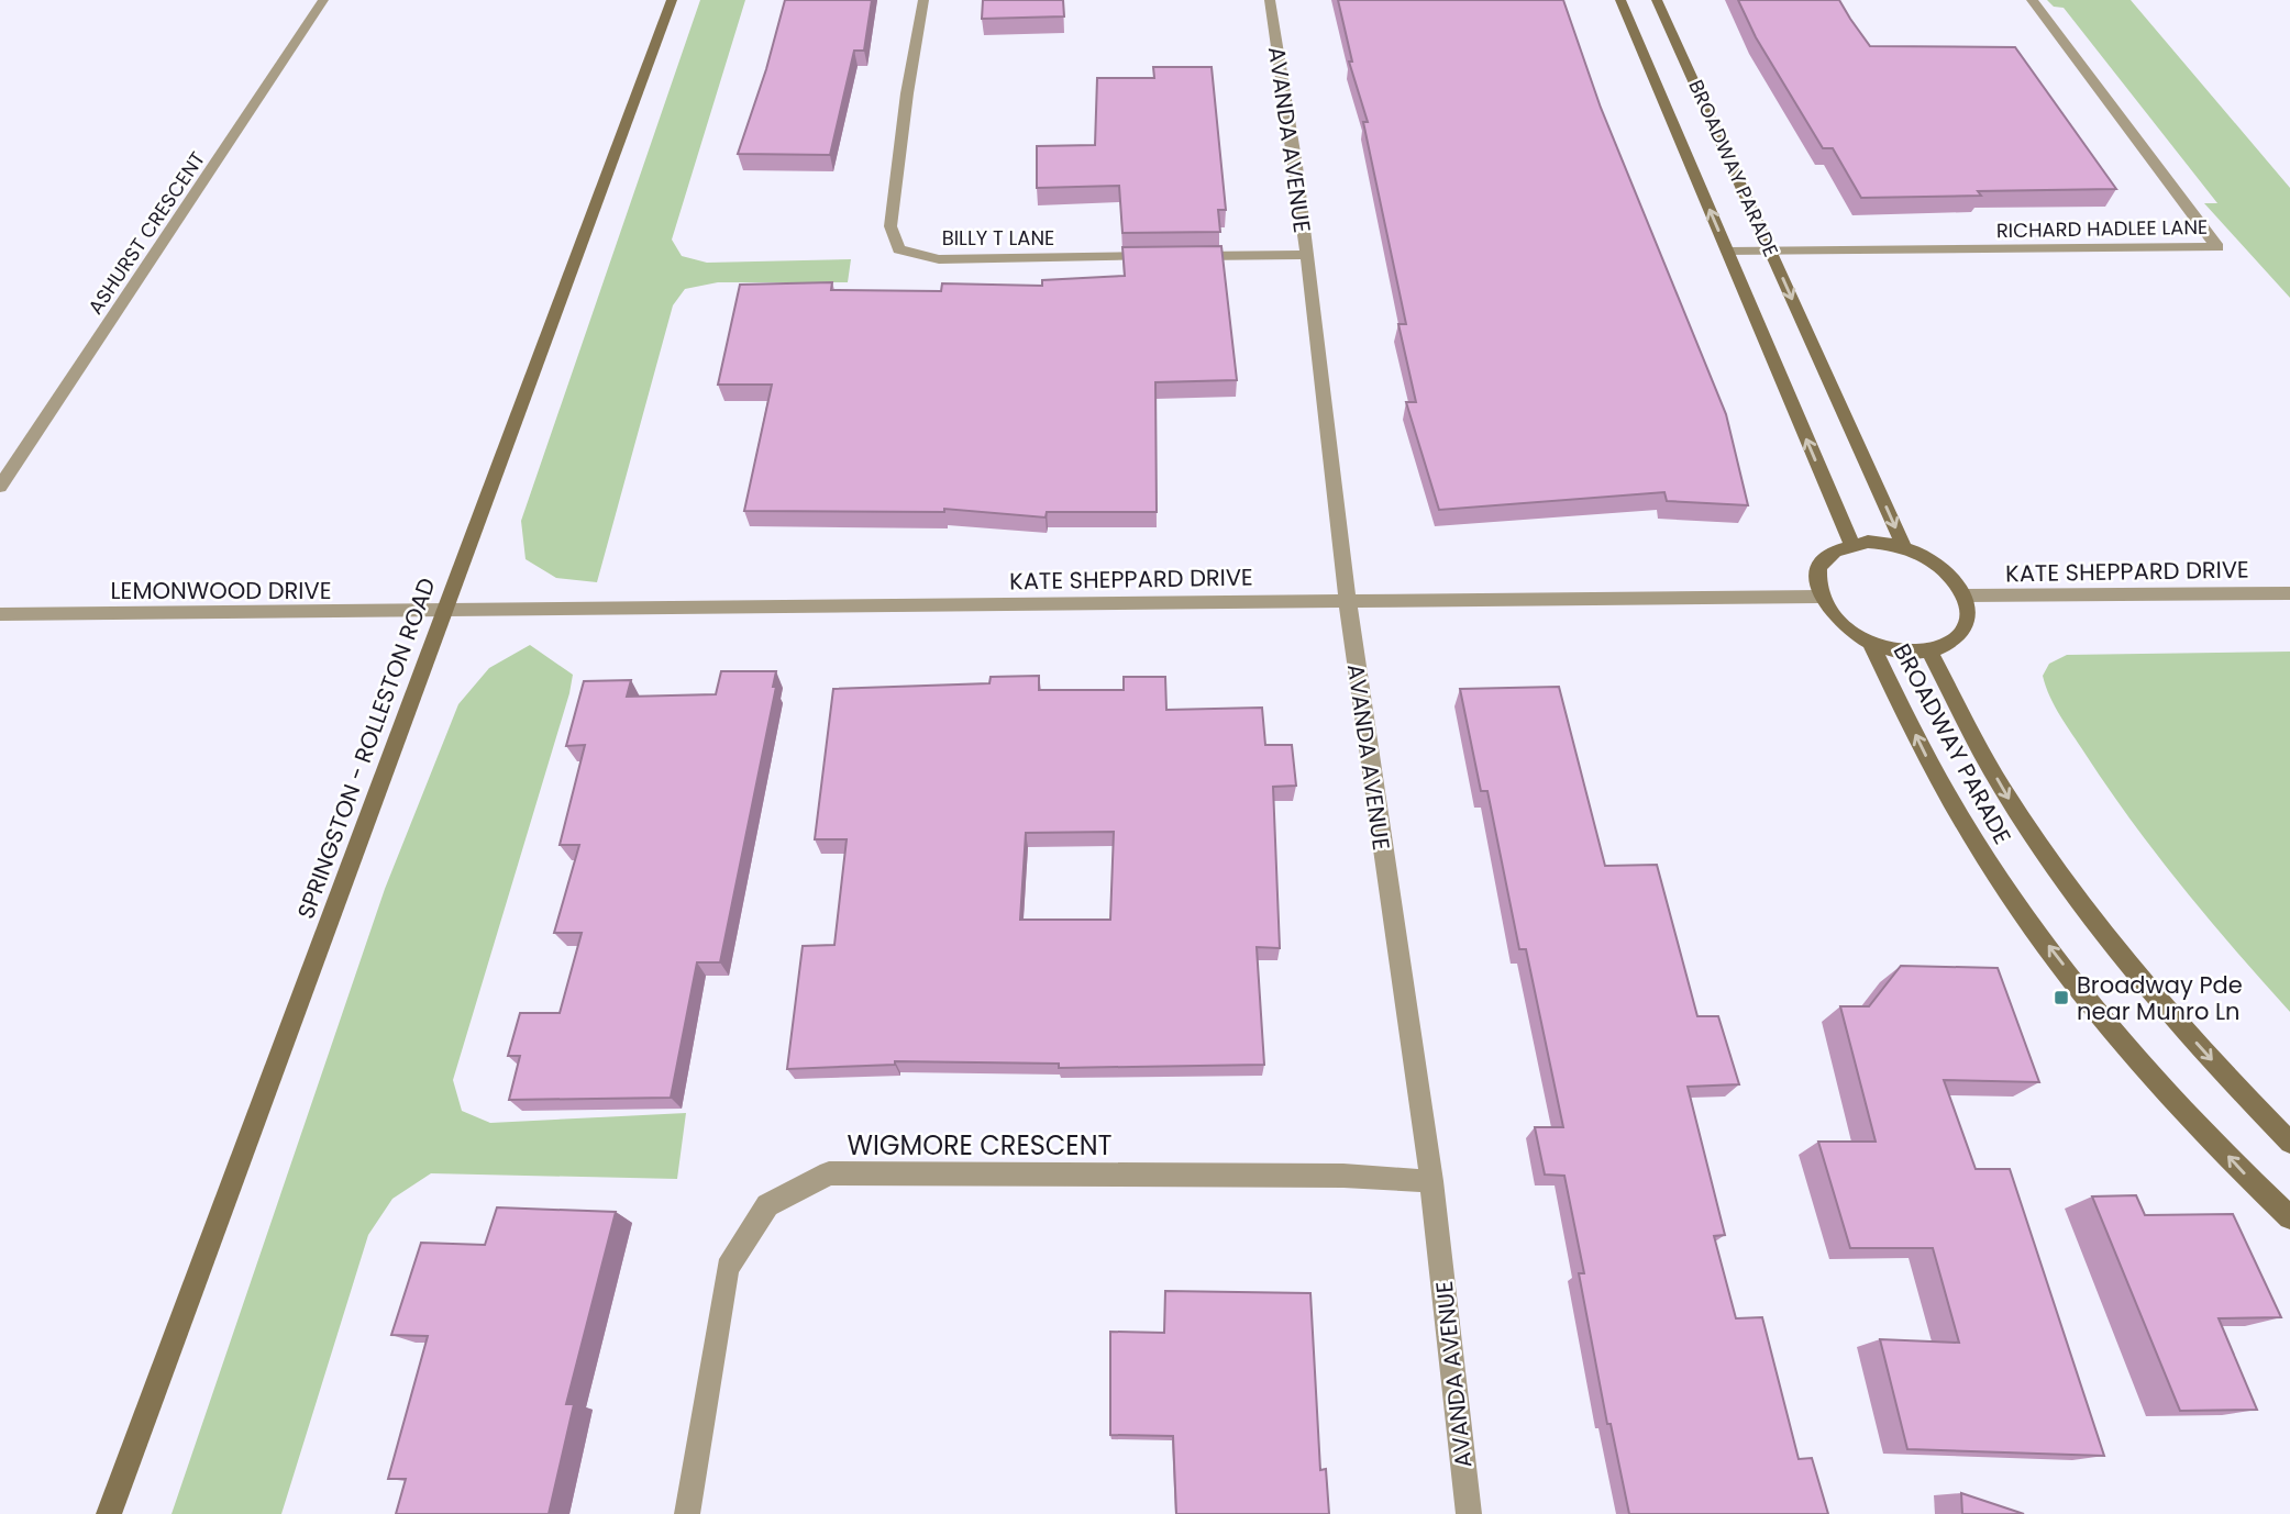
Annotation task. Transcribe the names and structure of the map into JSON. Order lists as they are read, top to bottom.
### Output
{
  "streets": {
    "street": [
      "AVANDA AVENUE",
      "BROADWAY PARADE",
      "RICHARD HADLEE LANE",
      "ASHURST CRESCENT",
      "BILLY T LANE",
      "KATE SHEPPARD DRIVE",
      "LEMONWOOD DRIVE",
      "SPRINGSTON - ROLLESTON ROAD",
      "WIGMORE CRESCENT"
    ]
  },
  "crossings": [
    ["AVANDA AVENUE", "KATE SHEPPARD DRIVE"],
    ["AVANDA AVENUE", "WIGMORE CRESCENT"],
    ["BROADWAY PARADE", "RICHARD HADLEE LANE"],
    ["BROADWAY PARADE", "KATE SHEPPARD DRIVE"],
    ["KATE SHEPPARD DRIVE", "LEMONWOOD DRIVE"],
    ["KATE SHEPPARD DRIVE", "SPRINGSTON - ROLLESTON ROAD"],
    ["LEMONWOOD DRIVE", "SPRINGSTON - ROLLESTON ROAD"]
  ],
  "places": {
    "transit": ["Broadway Pde near Munro Ln"]
  }
}
